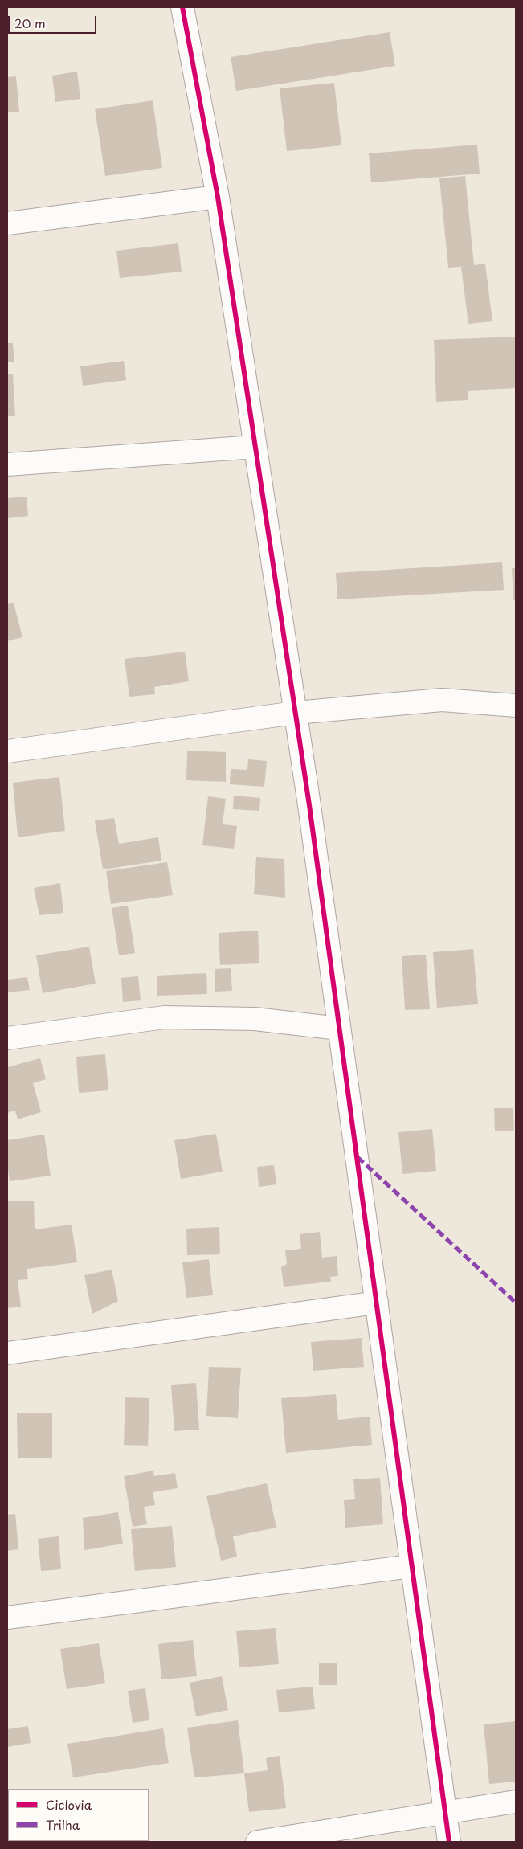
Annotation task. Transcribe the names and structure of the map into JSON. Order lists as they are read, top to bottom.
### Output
{
  "legend": ["Ciclovia", "Trilha"],
  "scale_bar": "20 m"
}
